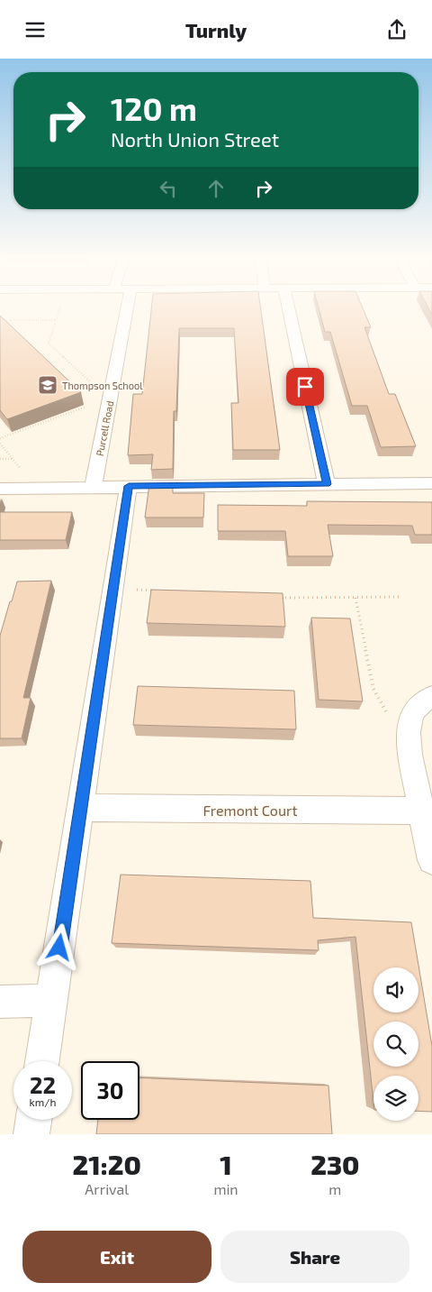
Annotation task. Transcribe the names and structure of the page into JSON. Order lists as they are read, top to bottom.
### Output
{
  "streets": {
    "street": ["Purcell Road", "Fremont Court"]
  },
  "places": {
    "school or university": ["Thompson School"]
  },
  "page": {
    "header": "Turnly",
    "turn": ["120 m", "North Union Street"],
    "speed": "22 km/h",
    "limit": "30",
    "eta": [
      "21:20",
      "Arrival",
      "1",
      "min",
      "230",
      "m"
    ],
    "buttons": ["Exit", "Share"]
  }
}
